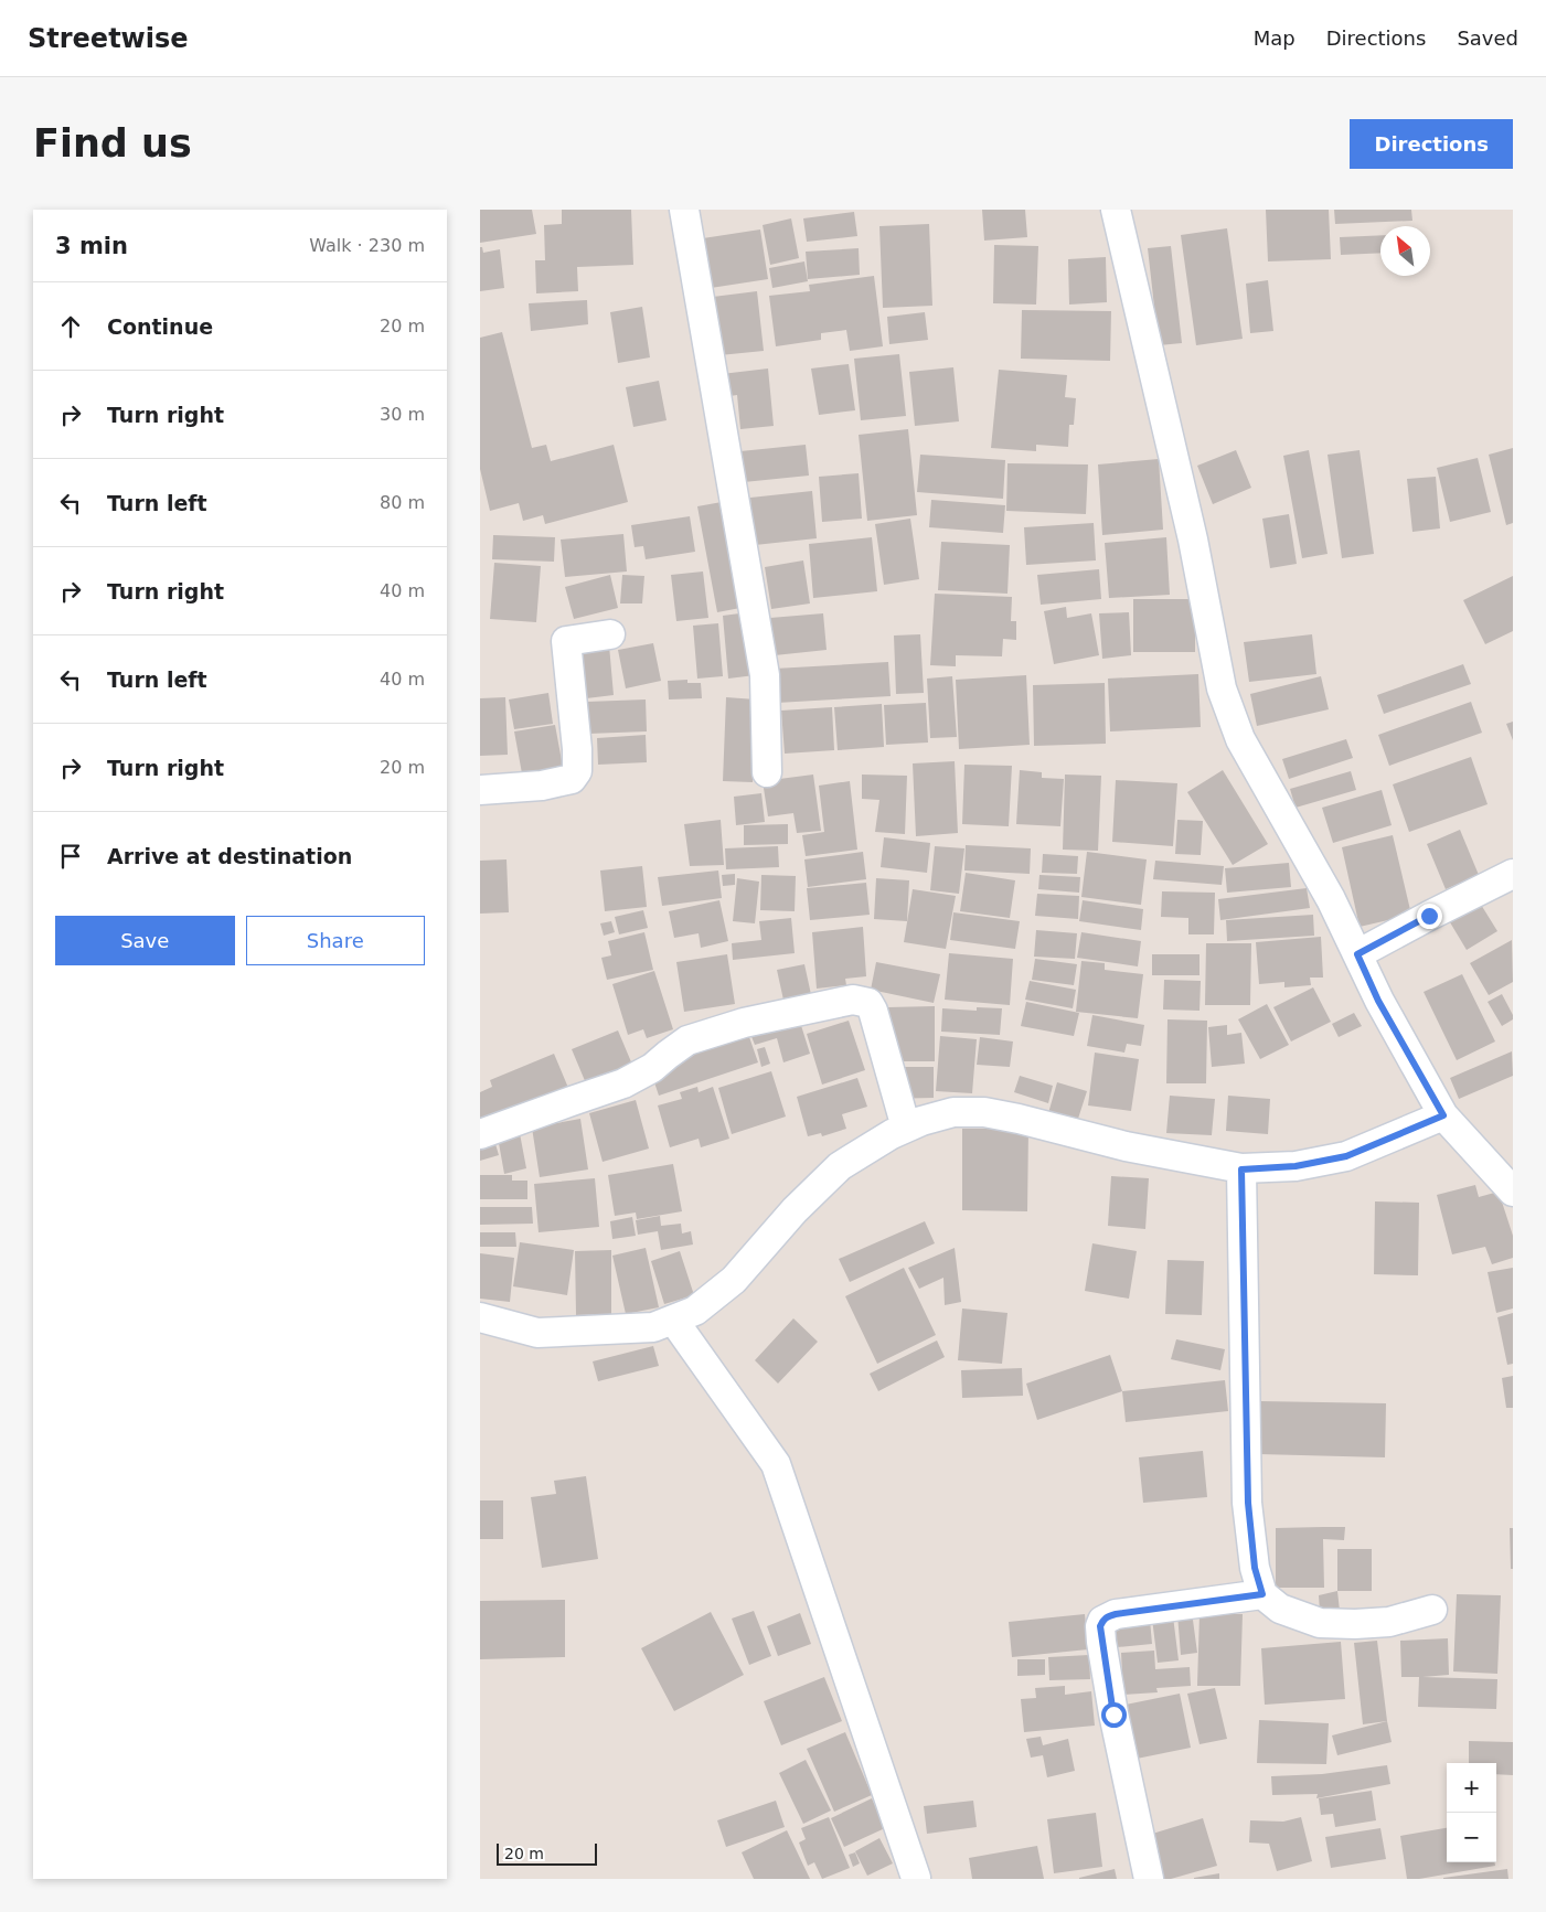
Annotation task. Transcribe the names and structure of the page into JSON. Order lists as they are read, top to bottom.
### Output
{
  "scale_bar": "20 m",
  "north": "top left",
  "page": {
    "header": "Streetwise",
    "nav": ["Map", "Directions", "Saved"],
    "buttons": [
      "Directions",
      ["Save", "Share"]
    ],
    "title": "Find us",
    "heading": ["3 min", "Walk · 230 m"],
    "list": [
      ["Continue", "20 m"],
      ["Turn right", "30 m"],
      ["Turn left", "80 m"],
      ["Turn right", "40 m"],
      ["Turn left", "40 m"],
      ["Turn right", "20 m"],
      "Arrive at destination"
    ],
    "map_buttons": ["+", "−"],
    "scale": "20 m"
  }
}
